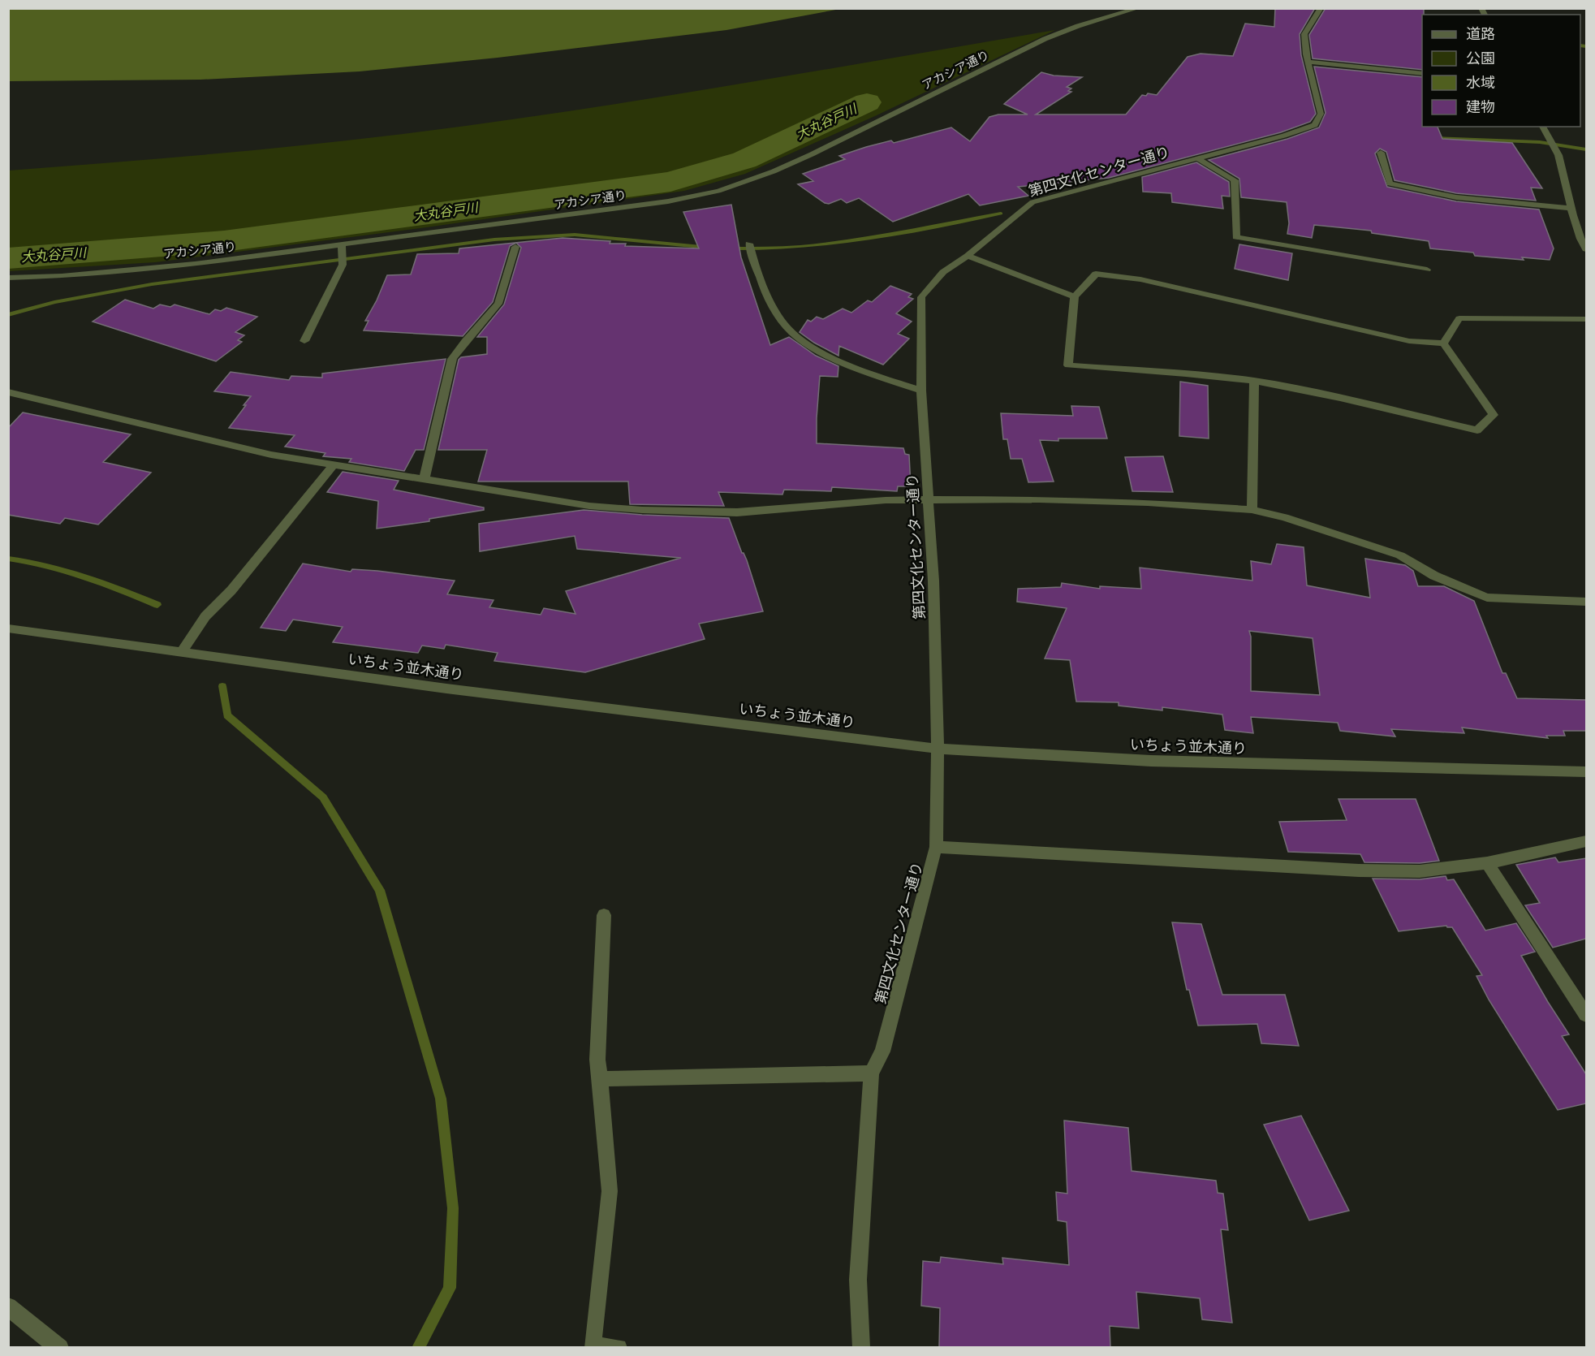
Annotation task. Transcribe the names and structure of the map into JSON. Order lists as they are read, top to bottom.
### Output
{
  "streets": {
    "street": ["アカシア通り", "第四文化センター通り", "いちょう並木通り"]
  },
  "crossings": [
    ["第四文化センター通り", "いちょう並木通り"]
  ],
  "water": ["大丸谷戸川"],
  "legend": [
    "道路",
    "公園",
    "水域",
    "建物"
  ]
}
